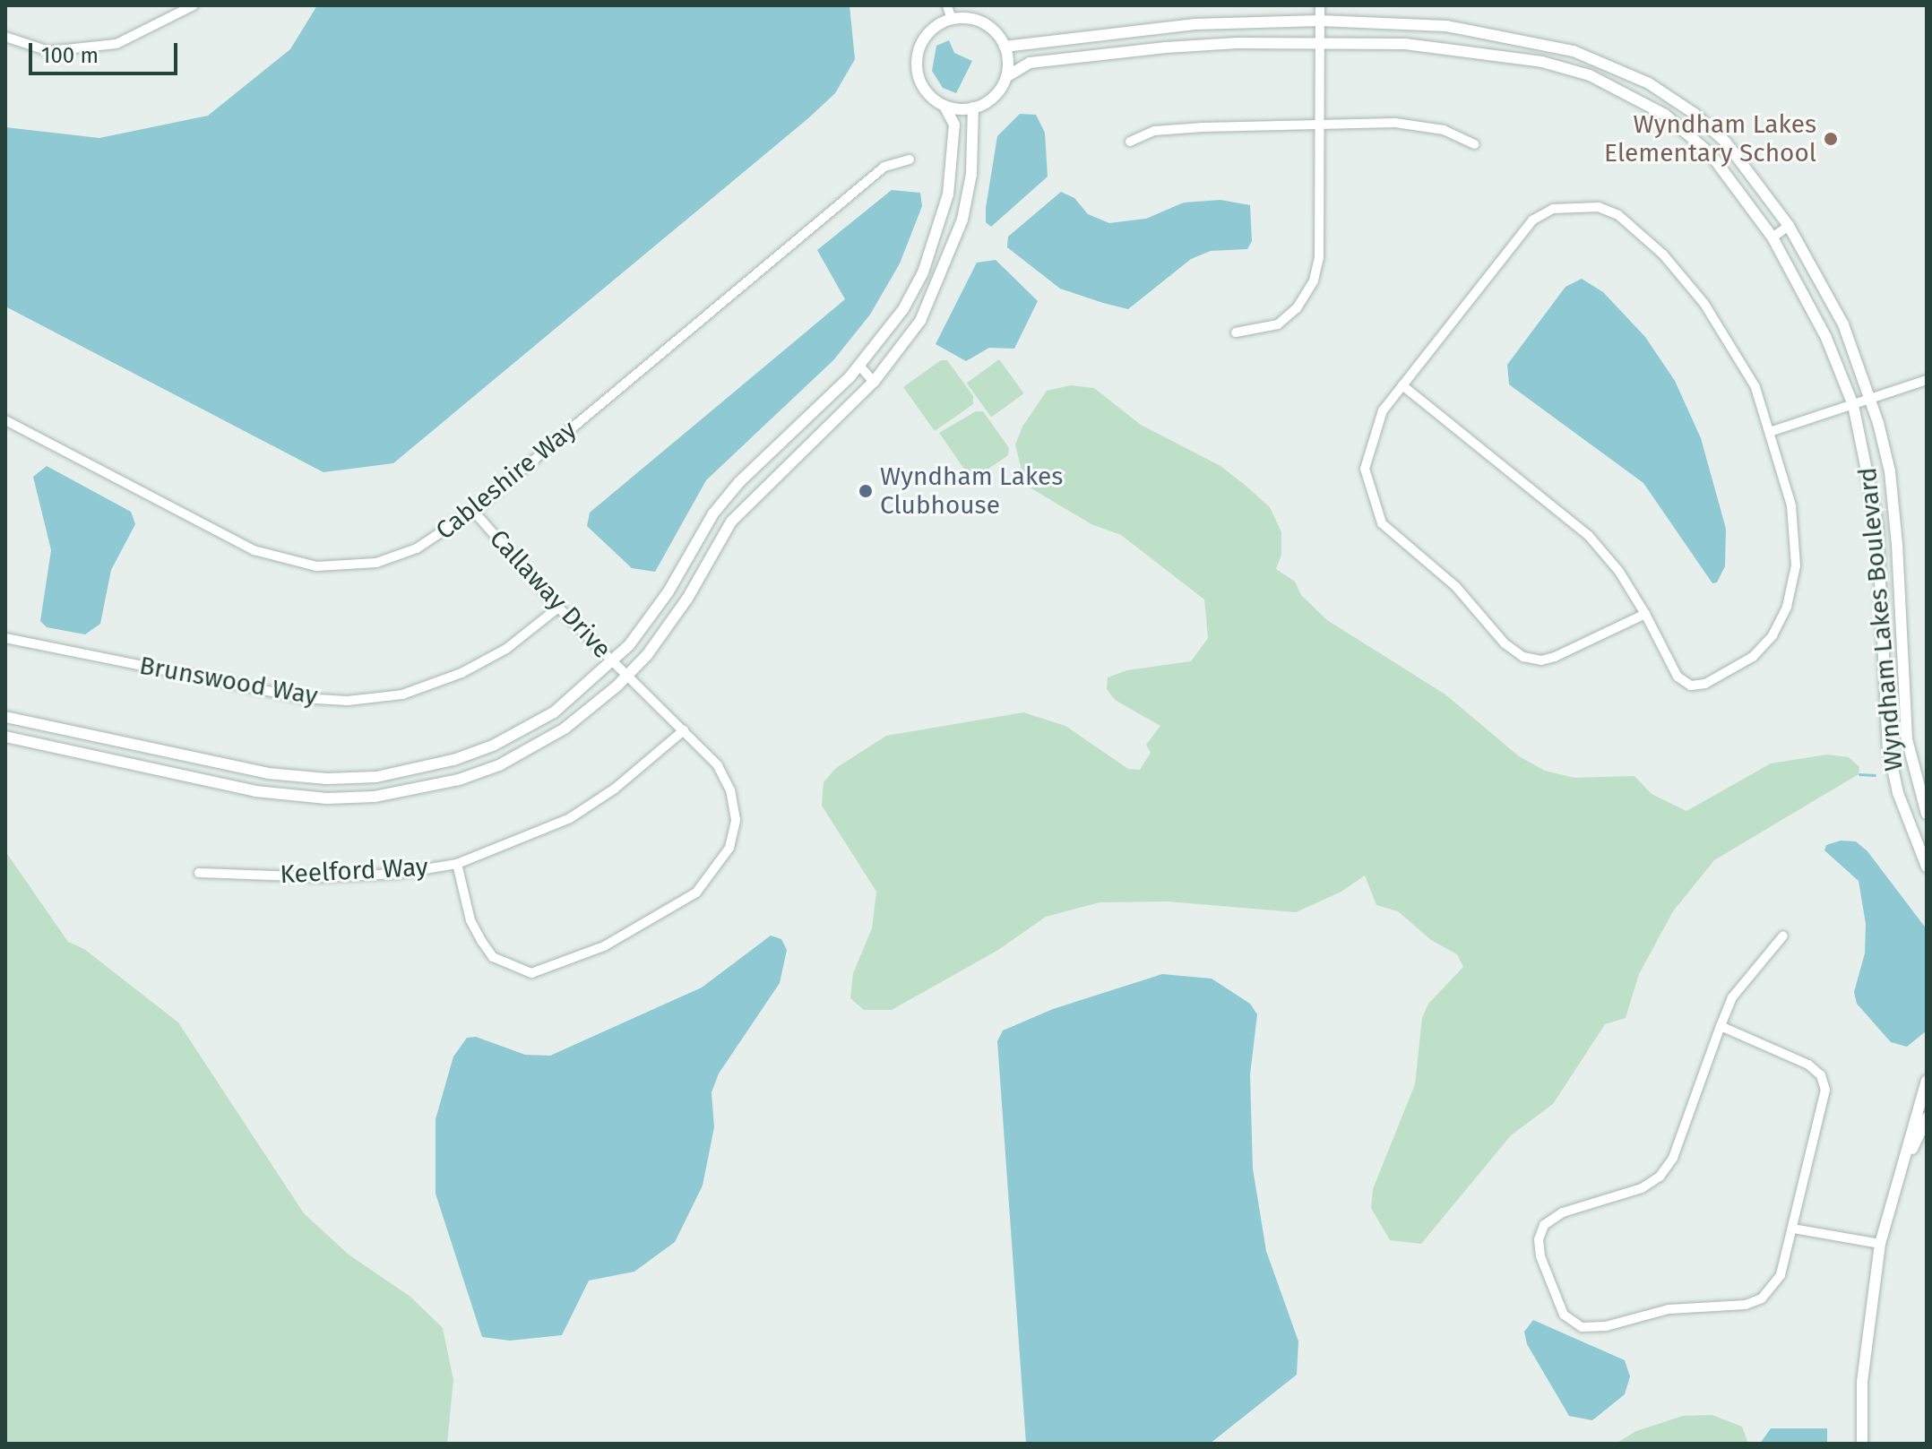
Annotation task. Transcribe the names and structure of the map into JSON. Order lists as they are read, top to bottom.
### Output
{
  "streets": {
    "street": [
      "Cableshire Way",
      "Callaway Drive",
      "Wyndham Lakes Boulevard",
      "Brunswood Way",
      "Keelford Way"
    ]
  },
  "crossings": [
    ["Cableshire Way", "Callaway Drive"],
    ["Callaway Drive", "Brunswood Way"],
    ["Callaway Drive", "Keelford Way"]
  ],
  "places": ["Wyndham Lakes Elementary School", "Wyndham Lakes Clubhouse"],
  "scale_bar": "100 m"
}
